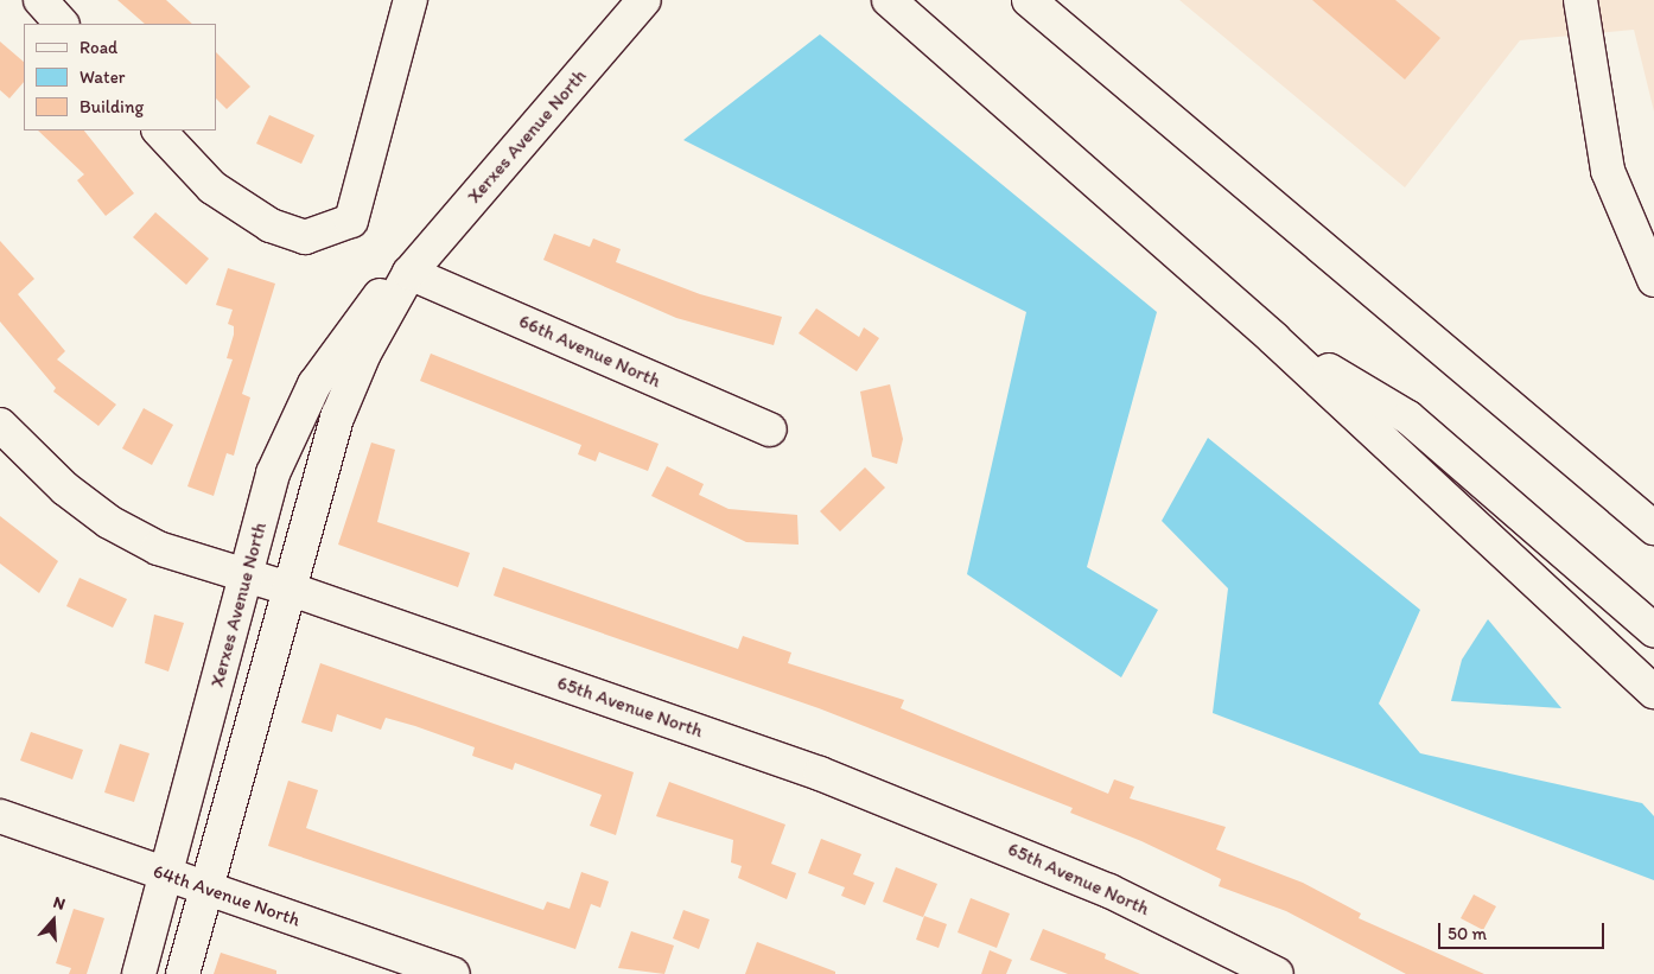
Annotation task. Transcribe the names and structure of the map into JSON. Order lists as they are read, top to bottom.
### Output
{
  "streets": {
    "main road": [
      "Xerxes Avenue North",
      "66th Avenue North",
      "65th Avenue North",
      "64th Avenue North"
    ]
  },
  "crossings": [
    ["Xerxes Avenue North", "66th Avenue North"],
    ["Xerxes Avenue North", "65th Avenue North"],
    ["Xerxes Avenue North", "64th Avenue North"]
  ],
  "legend": ["Road", "Water", "Building"],
  "scale_bar": "50 m",
  "north": "top"
}
